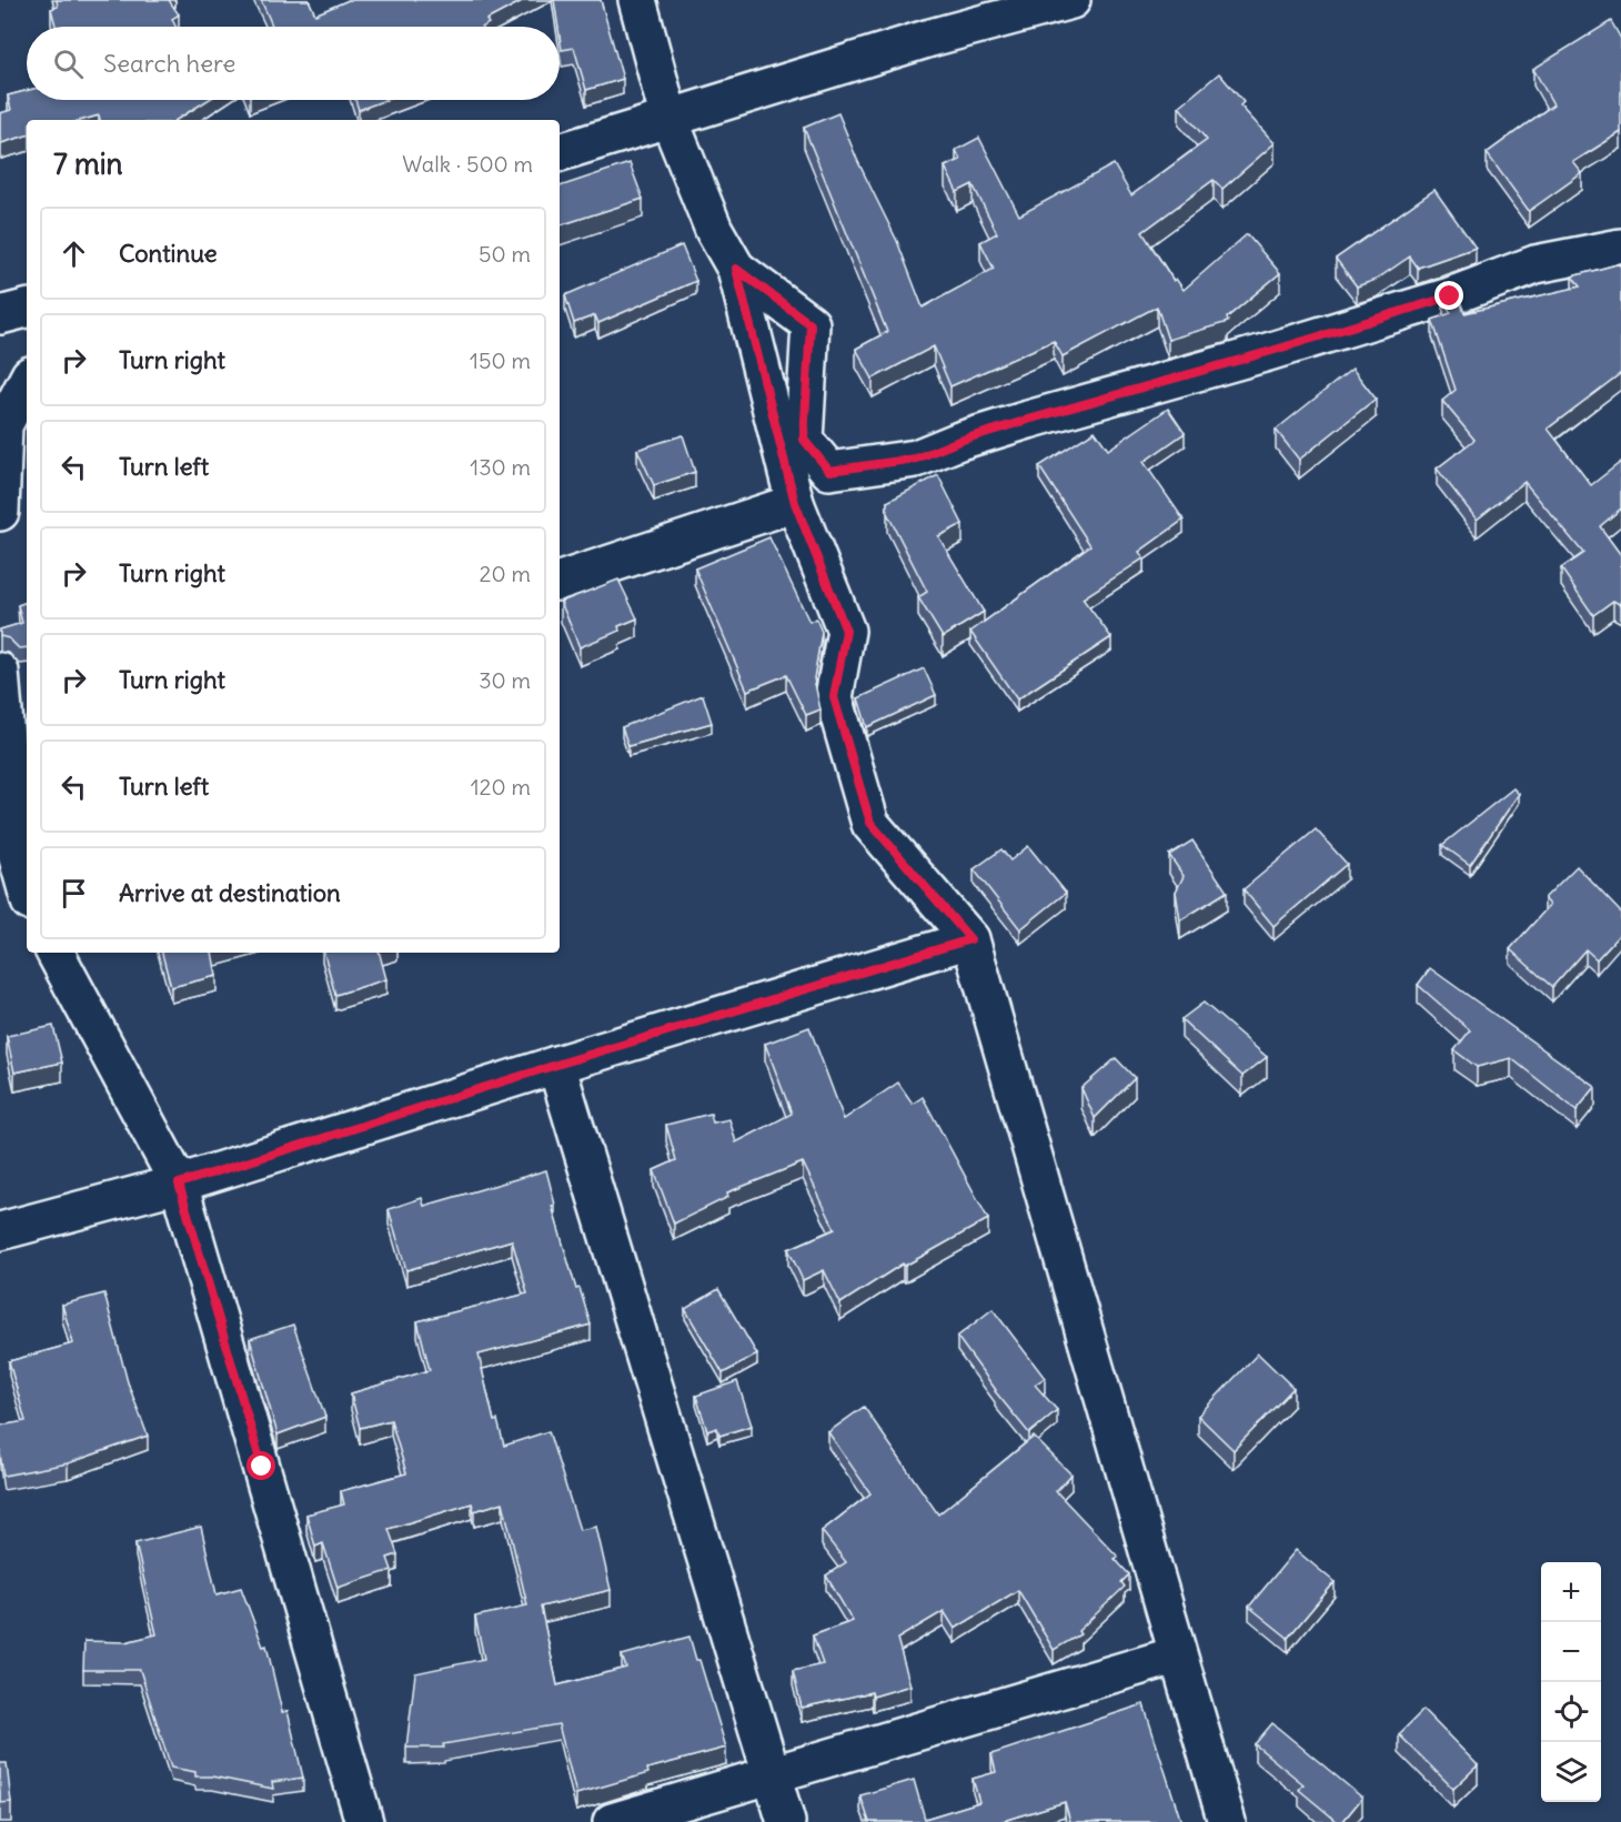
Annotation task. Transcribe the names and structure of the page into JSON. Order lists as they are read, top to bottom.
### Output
{
  "page": {
    "search": "Search here",
    "heading": ["7 min", "Walk · 500 m"],
    "list": [
      ["Continue", "50 m"],
      ["Turn right", "150 m"],
      ["Turn left", "130 m"],
      ["Turn right", "20 m"],
      ["Turn right", "30 m"],
      ["Turn left", "120 m"],
      "Arrive at destination"
    ],
    "map_buttons": ["+", "−"]
  }
}
